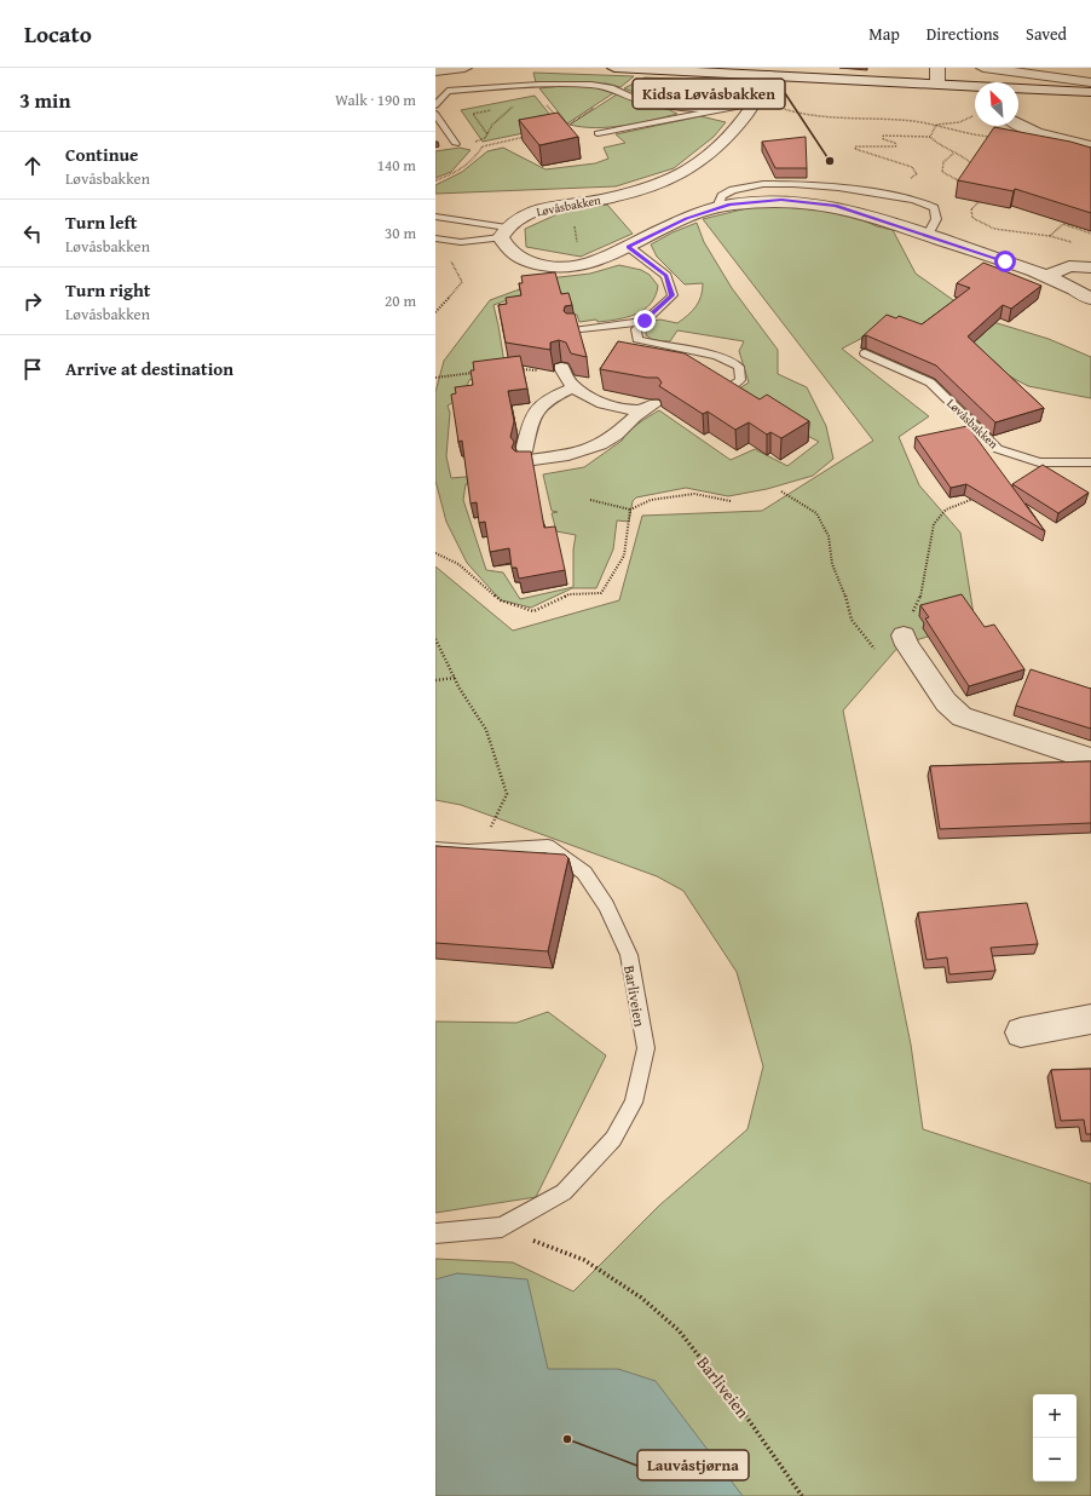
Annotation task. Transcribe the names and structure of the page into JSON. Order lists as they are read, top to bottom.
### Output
{
  "streets": {
    "street": ["Løvåsbakken"],
    "lane": ["Barliveien"]
  },
  "places": ["Kidsa Løvåsbakken", "Lauvåstjørna"],
  "north": "top left",
  "page": {
    "header": "Locato",
    "nav": ["Map", "Directions", "Saved"],
    "heading": ["3 min", "Walk · 190 m"],
    "list": [
      ["Continue", "Løvåsbakken", "140 m"],
      ["Turn left", "Løvåsbakken", "30 m"],
      ["Turn right", "Løvåsbakken", "20 m"],
      "Arrive at destination"
    ],
    "map_buttons": ["+", "−"]
  }
}
